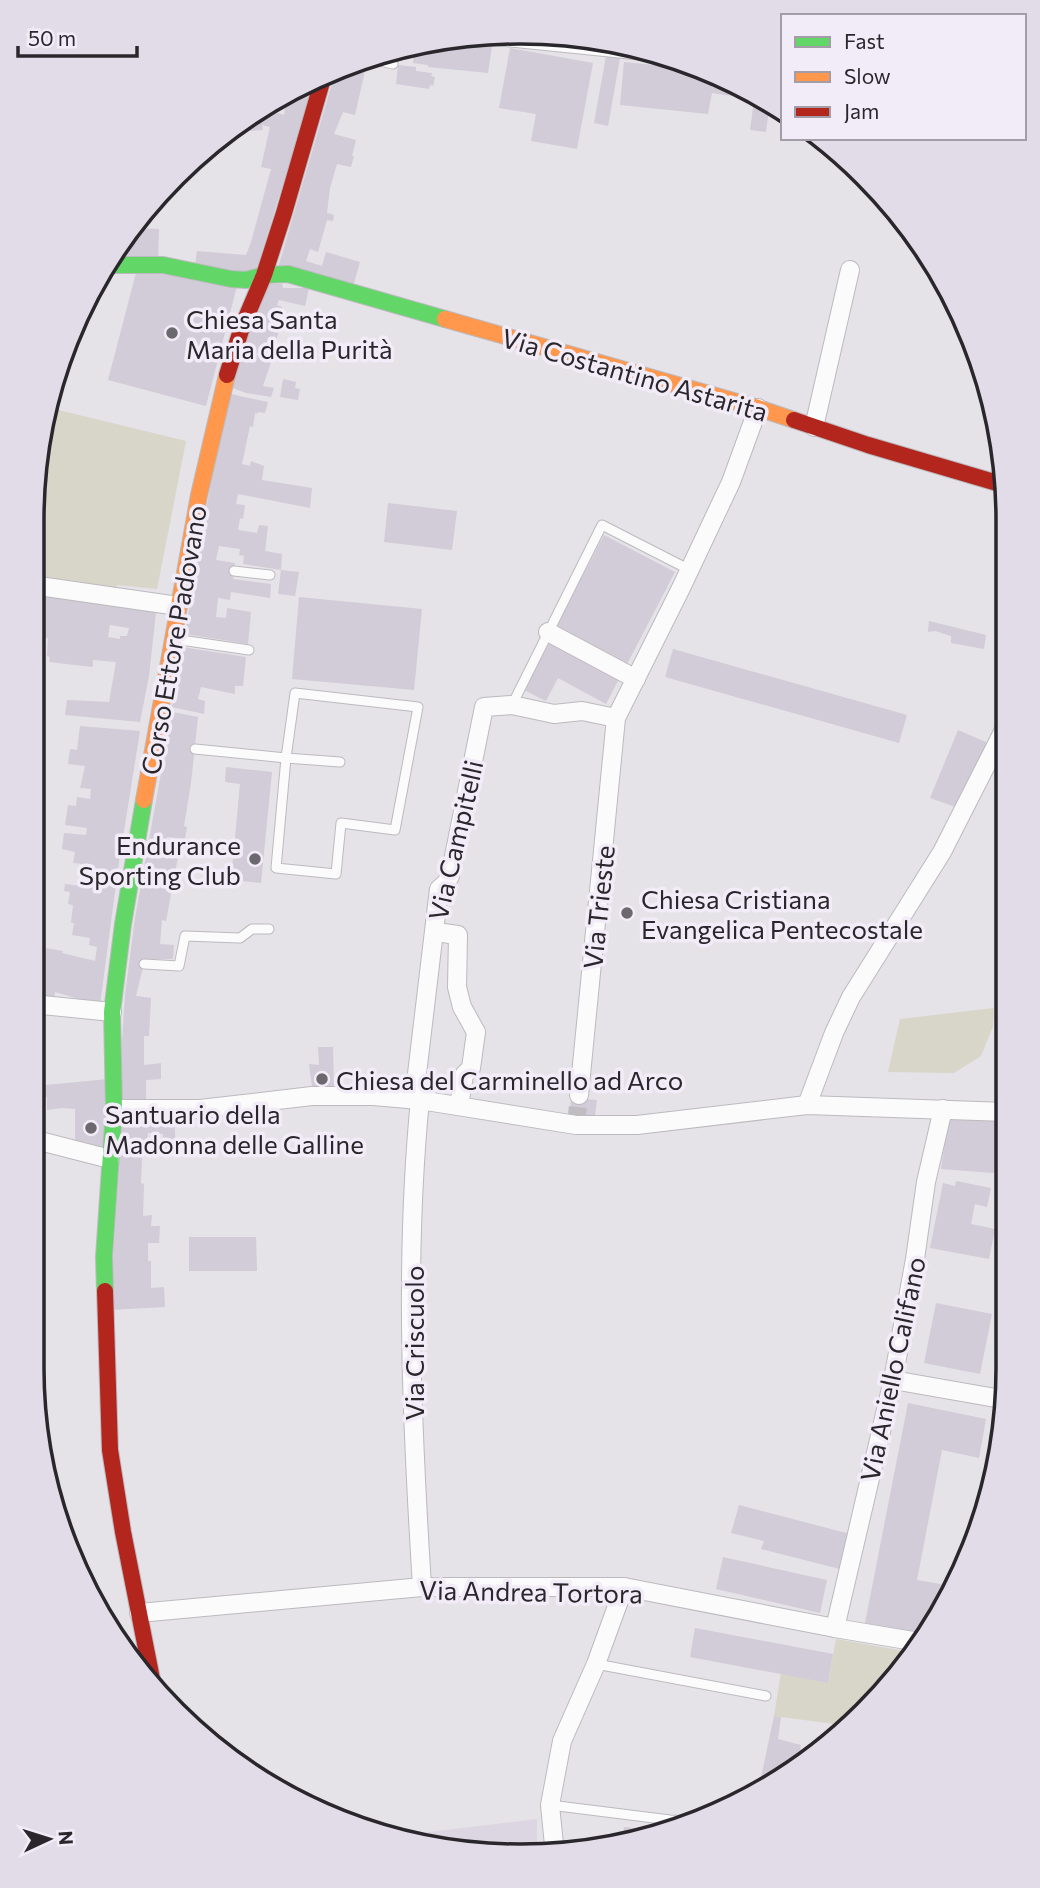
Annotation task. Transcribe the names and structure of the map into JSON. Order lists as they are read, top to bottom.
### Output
{
  "streets": {
    "street": [
      "Via Costantino Astarita",
      "Corso Ettore Padovano",
      "Via Campitelli",
      "Via Trieste",
      "Via Criscuolo",
      "Via Aniello Califano",
      "Via Andrea Tortora"
    ]
  },
  "crossings": [
    ["Via Costantino Astarita", "Corso Ettore Padovano"],
    ["Via Costantino Astarita", "Via Trieste"],
    ["Corso Ettore Padovano", "Via Andrea Tortora"],
    ["Via Campitelli", "Via Criscuolo"],
    ["Via Criscuolo", "Via Andrea Tortora"],
    ["Via Aniello Califano", "Via Andrea Tortora"]
  ],
  "places": [
    "Chiesa Santa Maria della Purità",
    "Endurance Sporting Club",
    "Chiesa Cristiana Evangelica Pentecostale",
    "Chiesa del Carminello ad Arco",
    "Santuario della Madonna delle Galline"
  ],
  "legend": ["Fast", "Slow", "Jam"],
  "scale_bar": "50 m",
  "north": "right"
}
